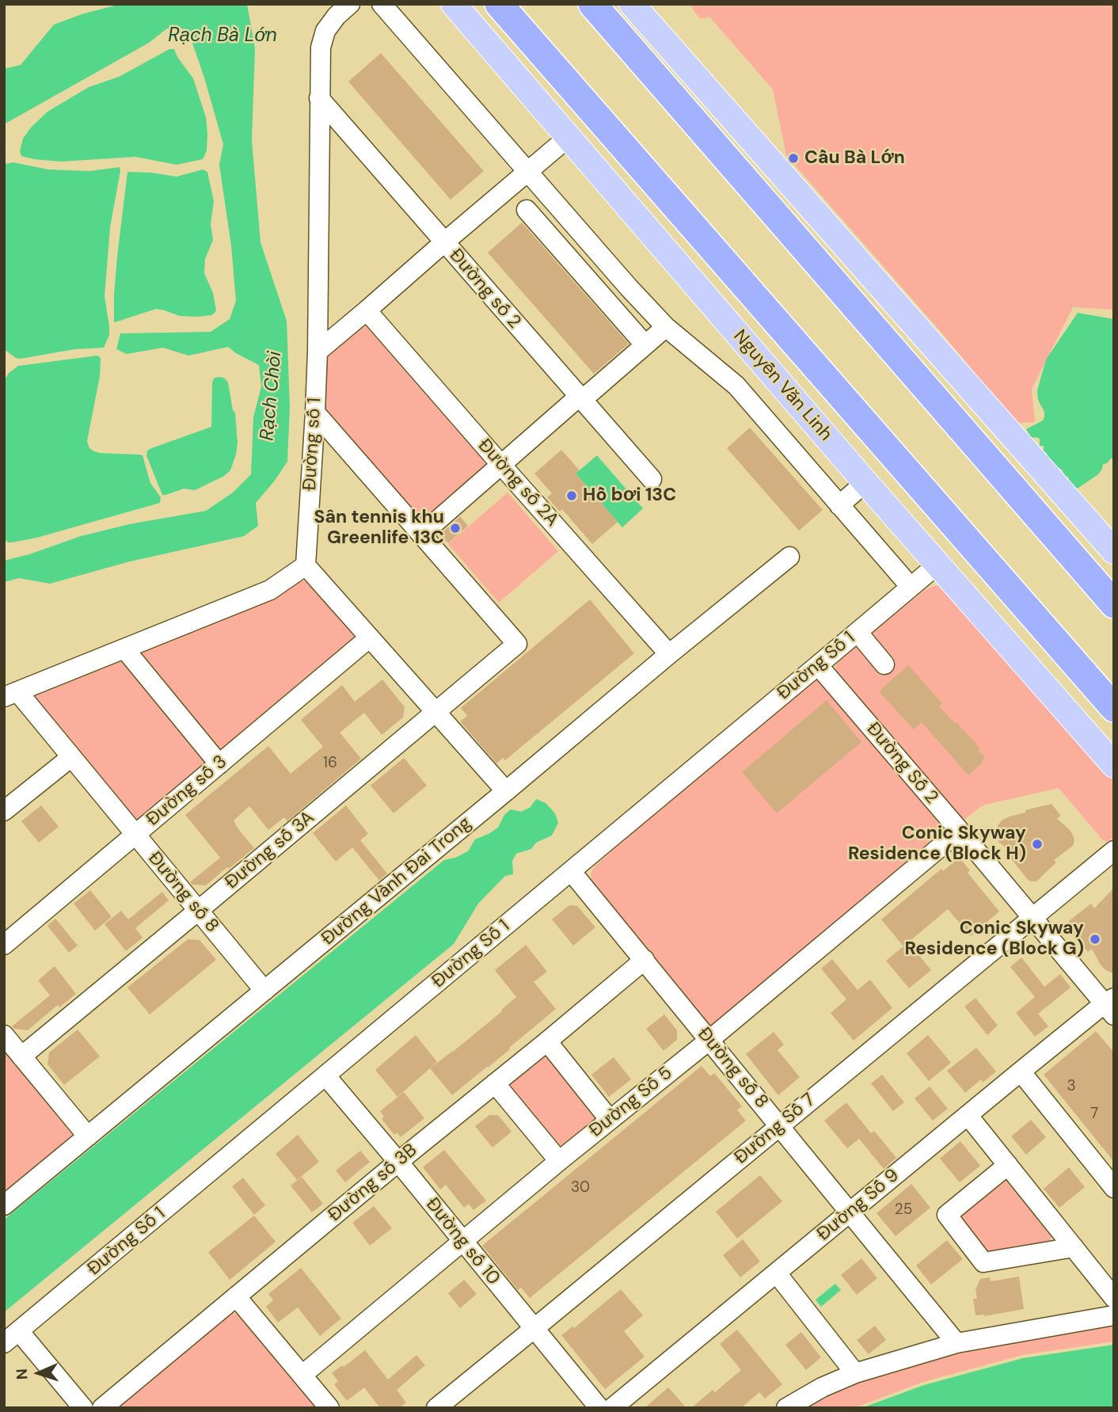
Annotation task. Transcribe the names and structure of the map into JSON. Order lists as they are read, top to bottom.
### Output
{
  "streets": {
    "highway": ["Nguyễn Văn Linh"],
    "street": [
      "Đường số 2",
      "Đường số 1",
      "Đường số 2A",
      "Đường Số 1",
      "Đường Số 2",
      "Đường số 3",
      "Đường số 3A",
      "Đường Vành Đai Trong",
      "Đường số 8",
      "Đường Số 5",
      "Đường Số 7",
      "Đường số 3B",
      "Đường Số 9",
      "Đường số 10"
    ]
  },
  "crossings": [
    ["Đường số 2", "Đường số 1"],
    ["Nguyễn Văn Linh", "Đường Số 1"],
    ["Đường số 2A", "Đường Vành Đai Trong"],
    ["Đường Số 1", "Đường Số 2"],
    ["Đường Số 1", "Đường số 8"],
    ["Đường Số 1", "Đường số 10"],
    ["Đường Số 2", "Đường Số 5"],
    ["Đường Số 2", "Đường Số 7"],
    ["Đường Số 2", "Đường Số 9"],
    ["Đường số 3", "Đường số 8"],
    ["Đường số 3A", "Đường số 8"],
    ["Đường Vành Đai Trong", "Đường số 8"],
    ["Đường số 8", "Đường Số 5"],
    ["Đường số 8", "Đường Số 7"],
    ["Đường số 8", "Đường số 3B"],
    ["Đường số 8", "Đường Số 9"],
    ["Đường Số 5", "Đường số 10"],
    ["Đường Số 7", "Đường số 10"],
    ["Đường số 3B", "Đường số 10"]
  ],
  "water": ["Rạch Bà Lớn", "Rạch Chòi"],
  "places": [
    "Cầu Bà Lớn",
    "Hồ bơi 13C",
    "Sân tennis khu Greenlife 13C",
    "Conic Skyway Residence (Block H)",
    "Conic Skyway Residence (Block G)"
  ],
  "house_numbers": [
    "16",
    "3",
    "7",
    "30",
    "25"
  ],
  "north": "left"
}
